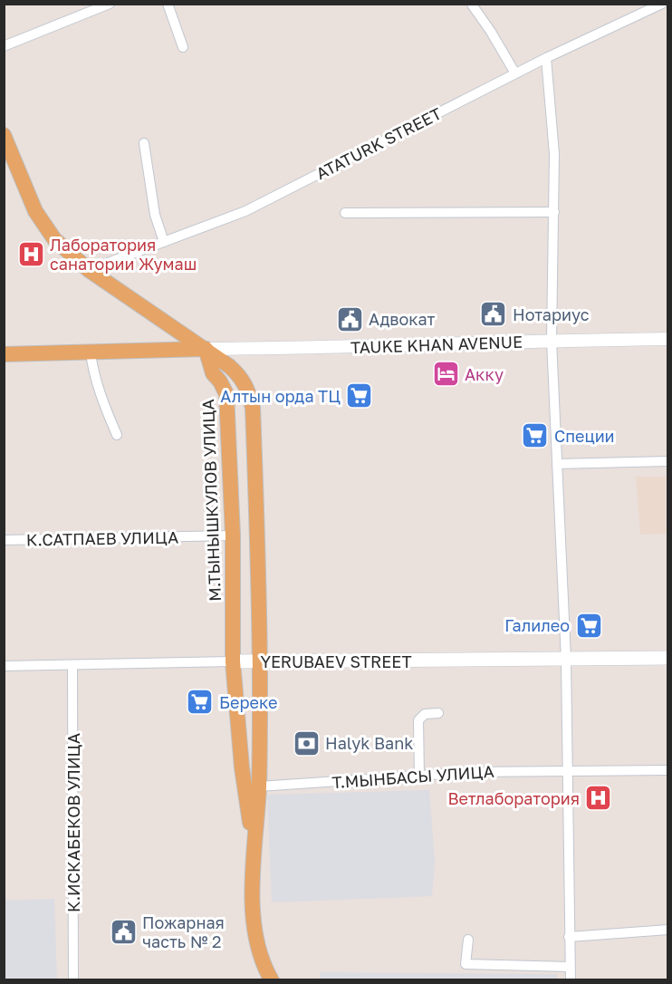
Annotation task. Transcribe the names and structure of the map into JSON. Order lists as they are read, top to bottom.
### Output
{
  "streets": {
    "main road": ["М.ТЫНЫШКУЛОВ УЛИЦА", "YERUBAEV STREET"],
    "street": [
      "ATATURK STREET",
      "TAUKE KHAN AVENUE",
      "К.САТПАЕВ УЛИЦА",
      "Т.МЫНБАСЫ УЛИЦА",
      "К.ИСКАБЕКОВ УЛИЦА"
    ]
  },
  "crossings": [
    ["TAUKE KHAN AVENUE", "М.ТЫНЫШКУЛОВ УЛИЦА"],
    ["М.ТЫНЫШКУЛОВ УЛИЦА", "К.САТПАЕВ УЛИЦА"],
    ["М.ТЫНЫШКУЛОВ УЛИЦА", "YERUBAEV STREET"],
    ["М.ТЫНЫШКУЛОВ УЛИЦА", "Т.МЫНБАСЫ УЛИЦА"],
    ["YERUBAEV STREET", "К.ИСКАБЕКОВ УЛИЦА"]
  ],
  "places": {
    "hospital": ["Лаборатория санатории Жумаш", "Ветлаборатория"],
    "public building": ["Нотариус", "Адвокат", "Пожарная часть № 2"],
    "hotel": ["Акку"],
    "supermarket": [
      "Алтын орда ТЦ",
      "Специи",
      "Галилео",
      "Береке"
    ],
    "bank": ["Halyk Bank"]
  }
}
